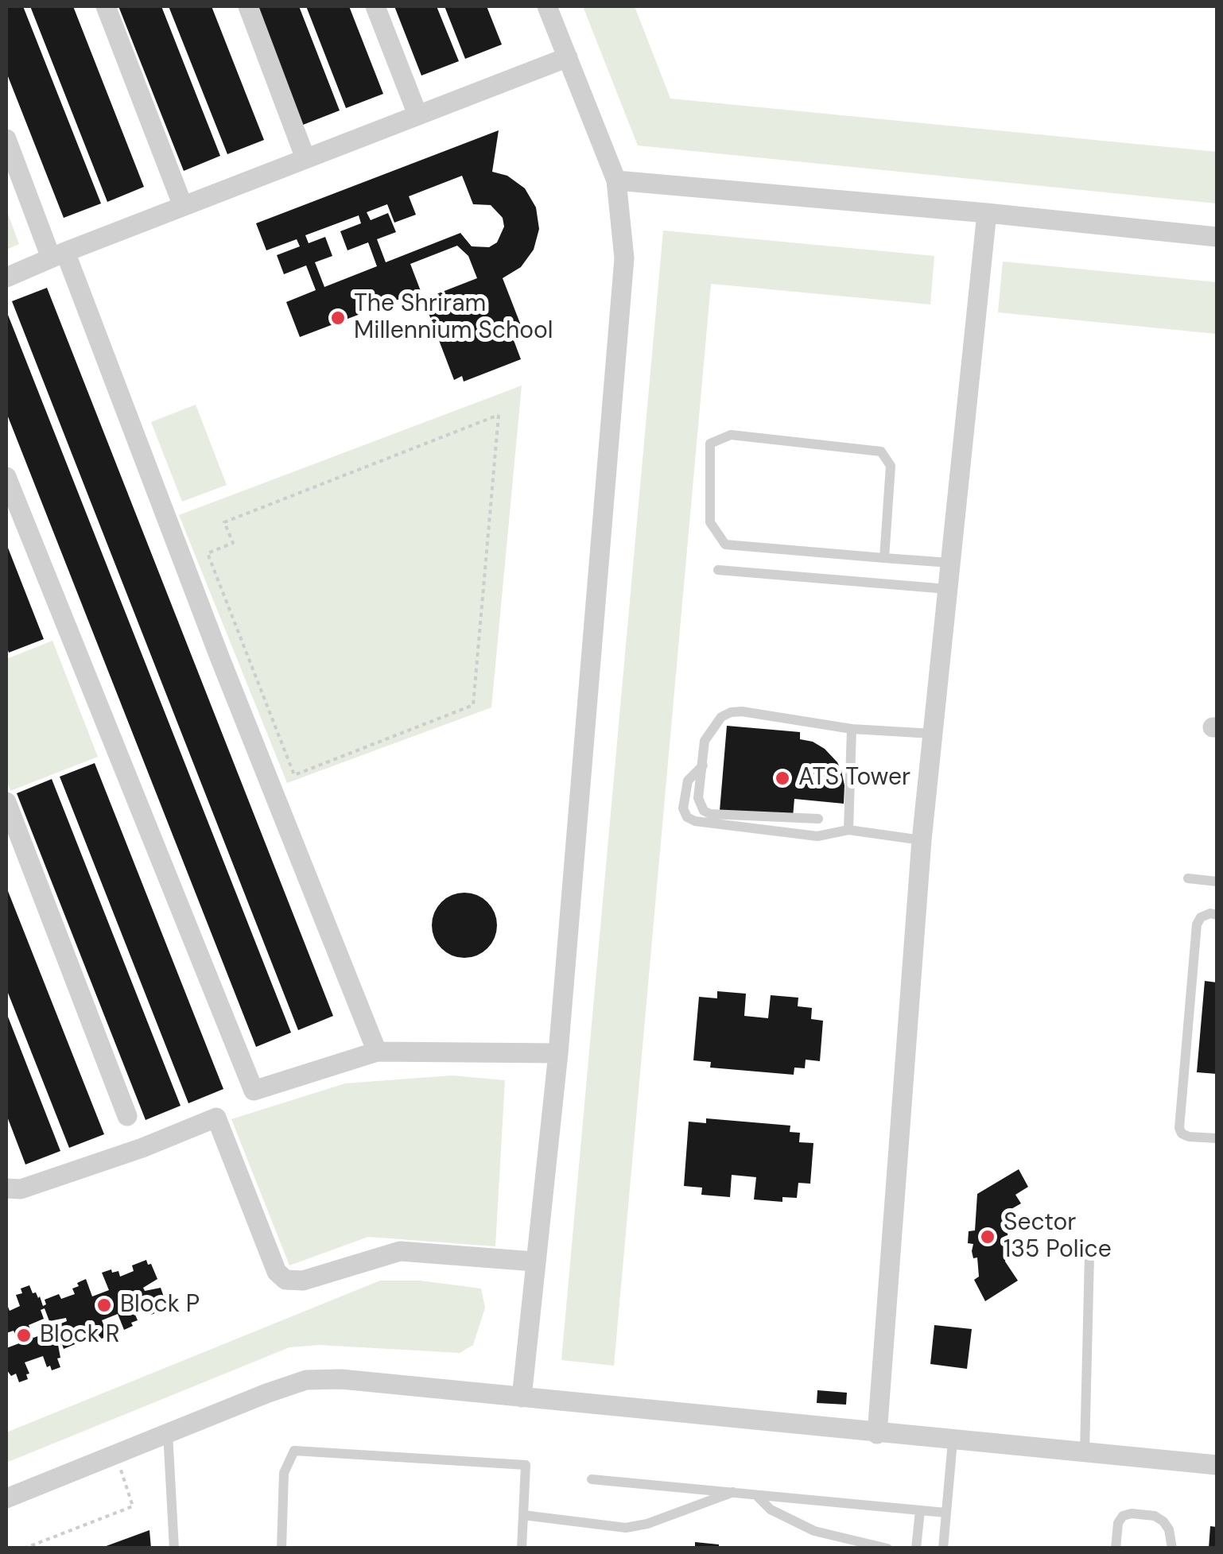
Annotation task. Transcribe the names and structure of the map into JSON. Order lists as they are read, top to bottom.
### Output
{
  "places": [
    "The Shriram Millennium School",
    "ATS Tower",
    "Sector 135 Police",
    "Block P",
    "Block R"
  ]
}
